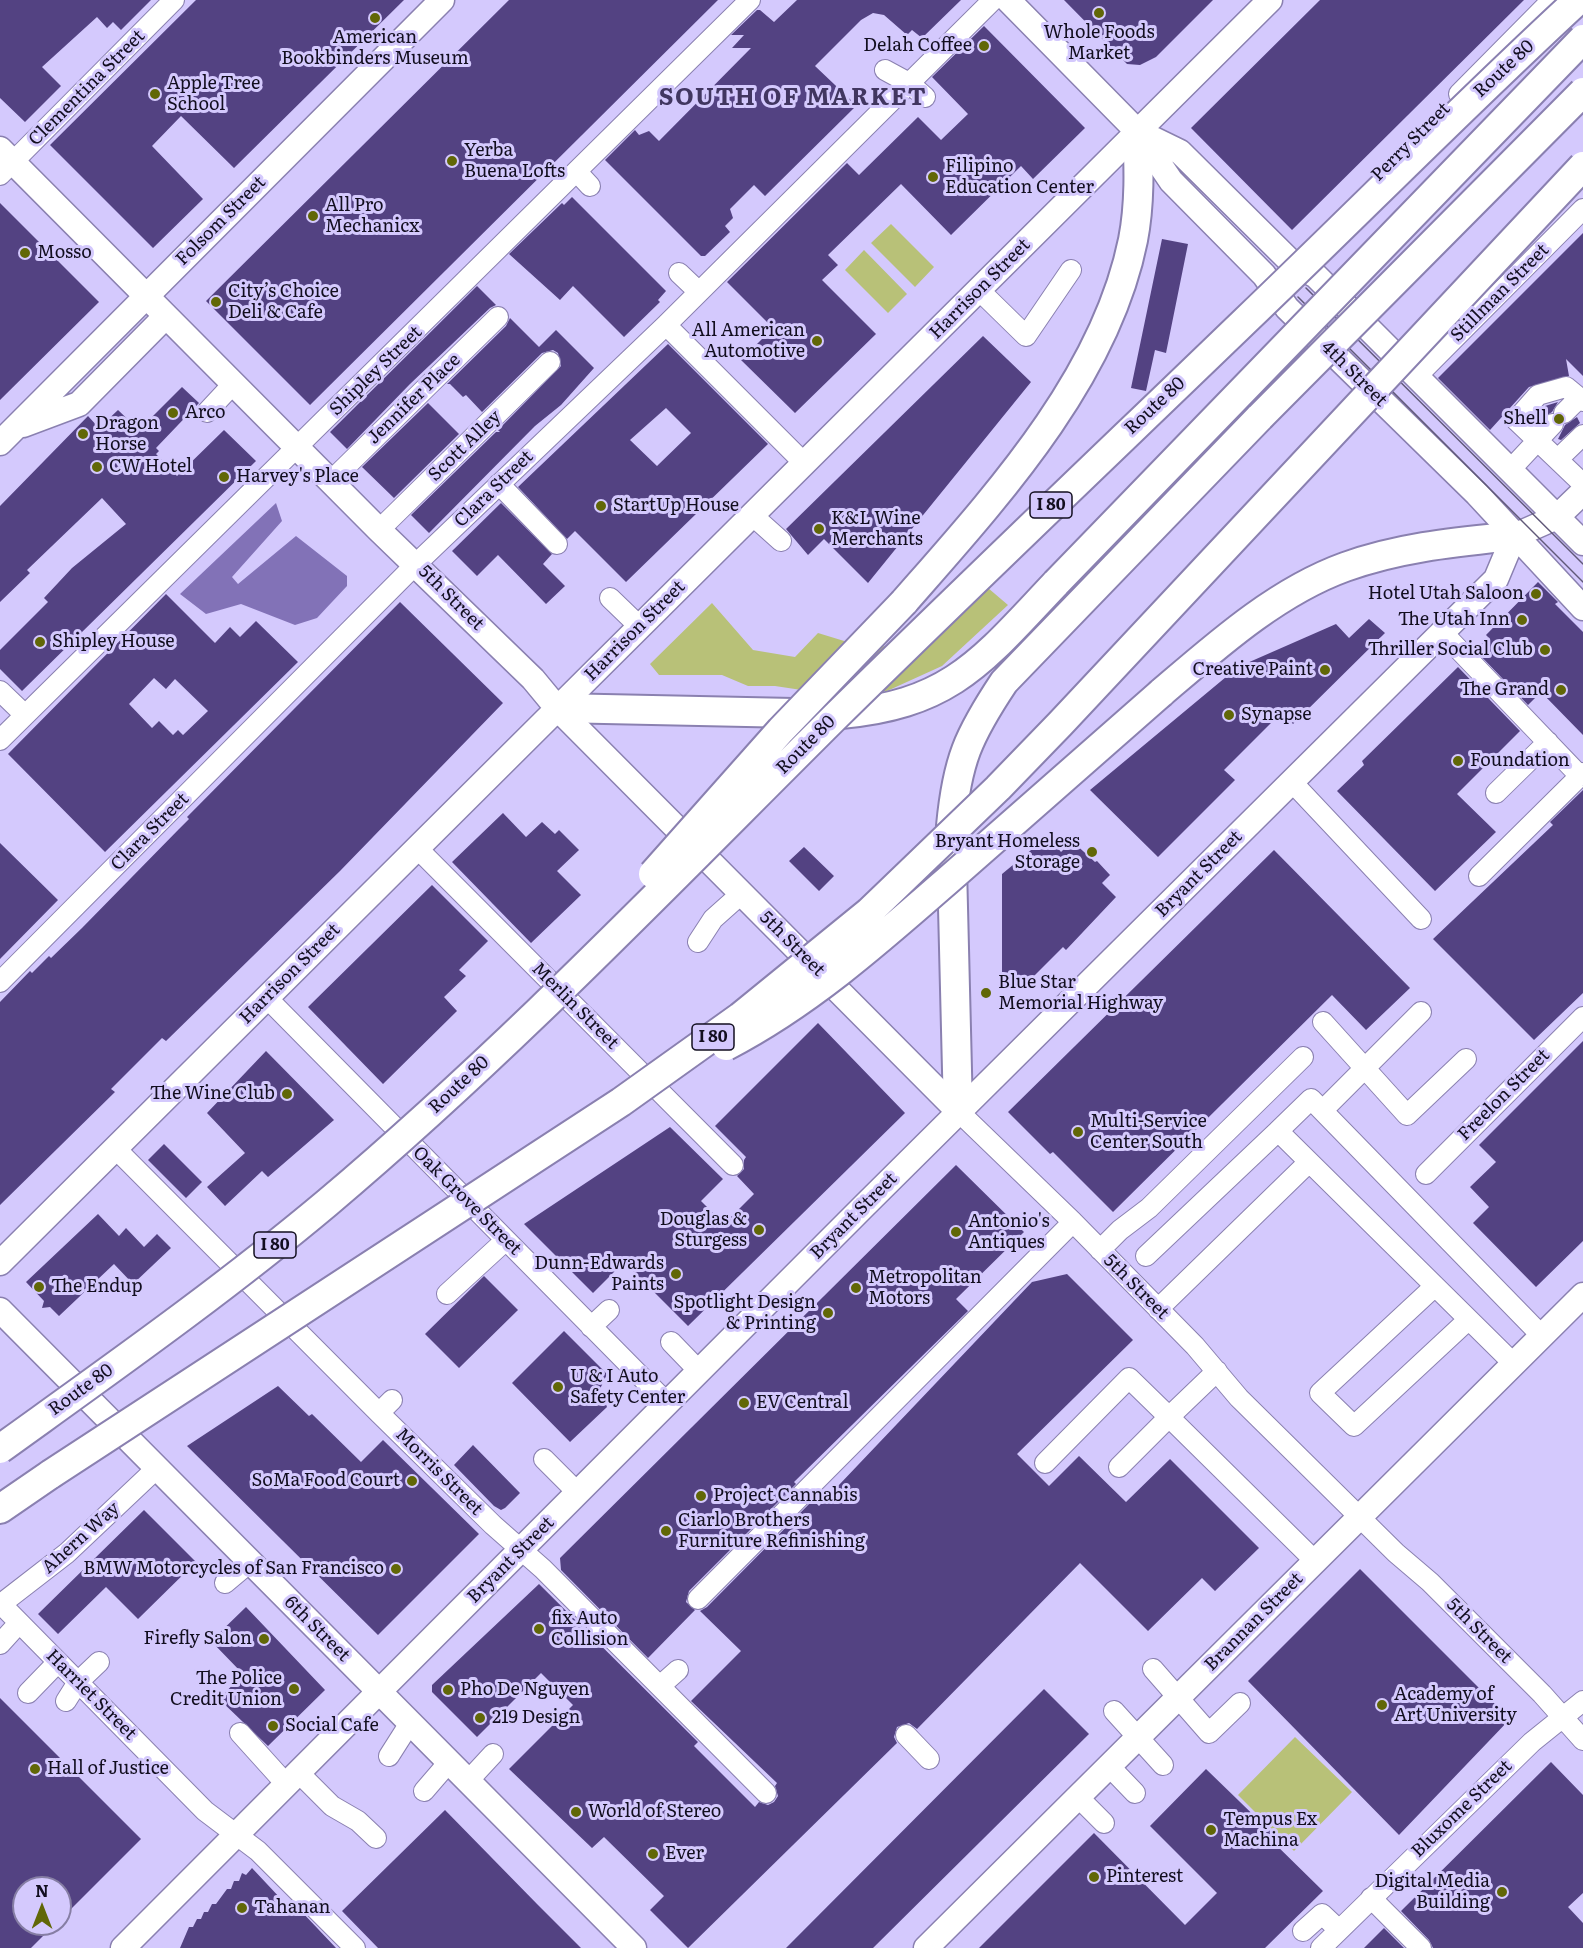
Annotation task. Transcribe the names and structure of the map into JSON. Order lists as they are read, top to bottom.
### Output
{
  "streets": {
    "highway": ["Route 80", "I 80"],
    "main road": [
      "Folsom Street",
      "Harrison Street",
      "4th Street",
      "5th Street",
      "Bryant Street",
      "Brannan Street",
      "6th Street"
    ],
    "street": [
      "Clementina Street",
      "Perry Street",
      "Stillman Street",
      "Shipley Street",
      "Jennifer Place",
      "Scott Alley",
      "Clara Street",
      "Merlin Street",
      "Freelon Street",
      "Oak Grove Street",
      "Morris Street",
      "Ahern Way",
      "Harriet Street",
      "Bluxome Street"
    ]
  },
  "crossings": [
    ["Clementina Street", "5th Street"],
    ["Perry Street", "4th Street"],
    ["Folsom Street", "5th Street"],
    ["Harrison Street", "4th Street"],
    ["Harrison Street", "5th Street"],
    ["Harrison Street", "Merlin Street"],
    ["Harrison Street", "Oak Grove Street"],
    ["Harrison Street", "Morris Street"],
    ["Stillman Street", "4th Street"],
    ["Shipley Street", "5th Street"],
    ["4th Street", "Bryant Street"],
    ["Jennifer Place", "5th Street"],
    ["Scott Alley", "5th Street"],
    ["Clara Street", "5th Street"],
    ["5th Street", "Bryant Street"],
    ["5th Street", "Brannan Street"],
    ["5th Street", "Bluxome Street"],
    ["Bryant Street", "Oak Grove Street"],
    ["Bryant Street", "Morris Street"],
    ["Bryant Street", "6th Street"],
    ["Bryant Street", "Harriet Street"],
    ["Ahern Way", "6th Street"],
    ["Ahern Way", "Harriet Street"]
  ],
  "districts": ["SOUTH OF MARKET"],
  "places": [
    "Whole Foods Market",
    "American Bookbinders Museum",
    "Delah Coffee",
    "Apple Tree School",
    "Yerba Buena Lofts",
    "Filipino Education Center",
    "All Pro Mechanicx",
    "Mosso",
    "City’s Choice Deli & Cafe",
    "All American Automotive",
    "Arco",
    "Shell",
    "Dragon Horse",
    "CW Hotel",
    "Harvey's Place",
    "StartUp House",
    "K&L Wine Merchants",
    "Hotel Utah Saloon",
    "The Utah Inn",
    "Shipley House",
    "Thriller Social Club",
    "Creative Paint",
    "The Grand",
    "Synapse",
    "Foundation",
    "Bryant Homeless Storage",
    "Blue Star Memorial Highway",
    "The Wine Club",
    "Multi-Service Center South",
    "Douglas & Sturgess",
    "Antonio's Antiques",
    "Dunn-Edwards Paints",
    "The Endup",
    "Metropolitan Motors",
    "Spotlight Design & Printing",
    "U & I Auto Safety Center",
    "EV Central",
    "SoMa Food Court",
    "Project Cannabis",
    "Ciarlo Brothers Furniture Refinishing",
    "BMW Motorcycles of San Francisco",
    "fix Auto Collision",
    "Firefly Salon",
    "The Police Credit Union",
    "Pho De Nguyen",
    "Academy of Art University",
    "219 Design",
    "Social Cafe",
    "Hall of Justice",
    "World of Stereo",
    "Tempus Ex Machina",
    "Ever",
    "Pinterest",
    "Digital Media Building",
    "Tahanan"
  ],
  "north": "top"
}
